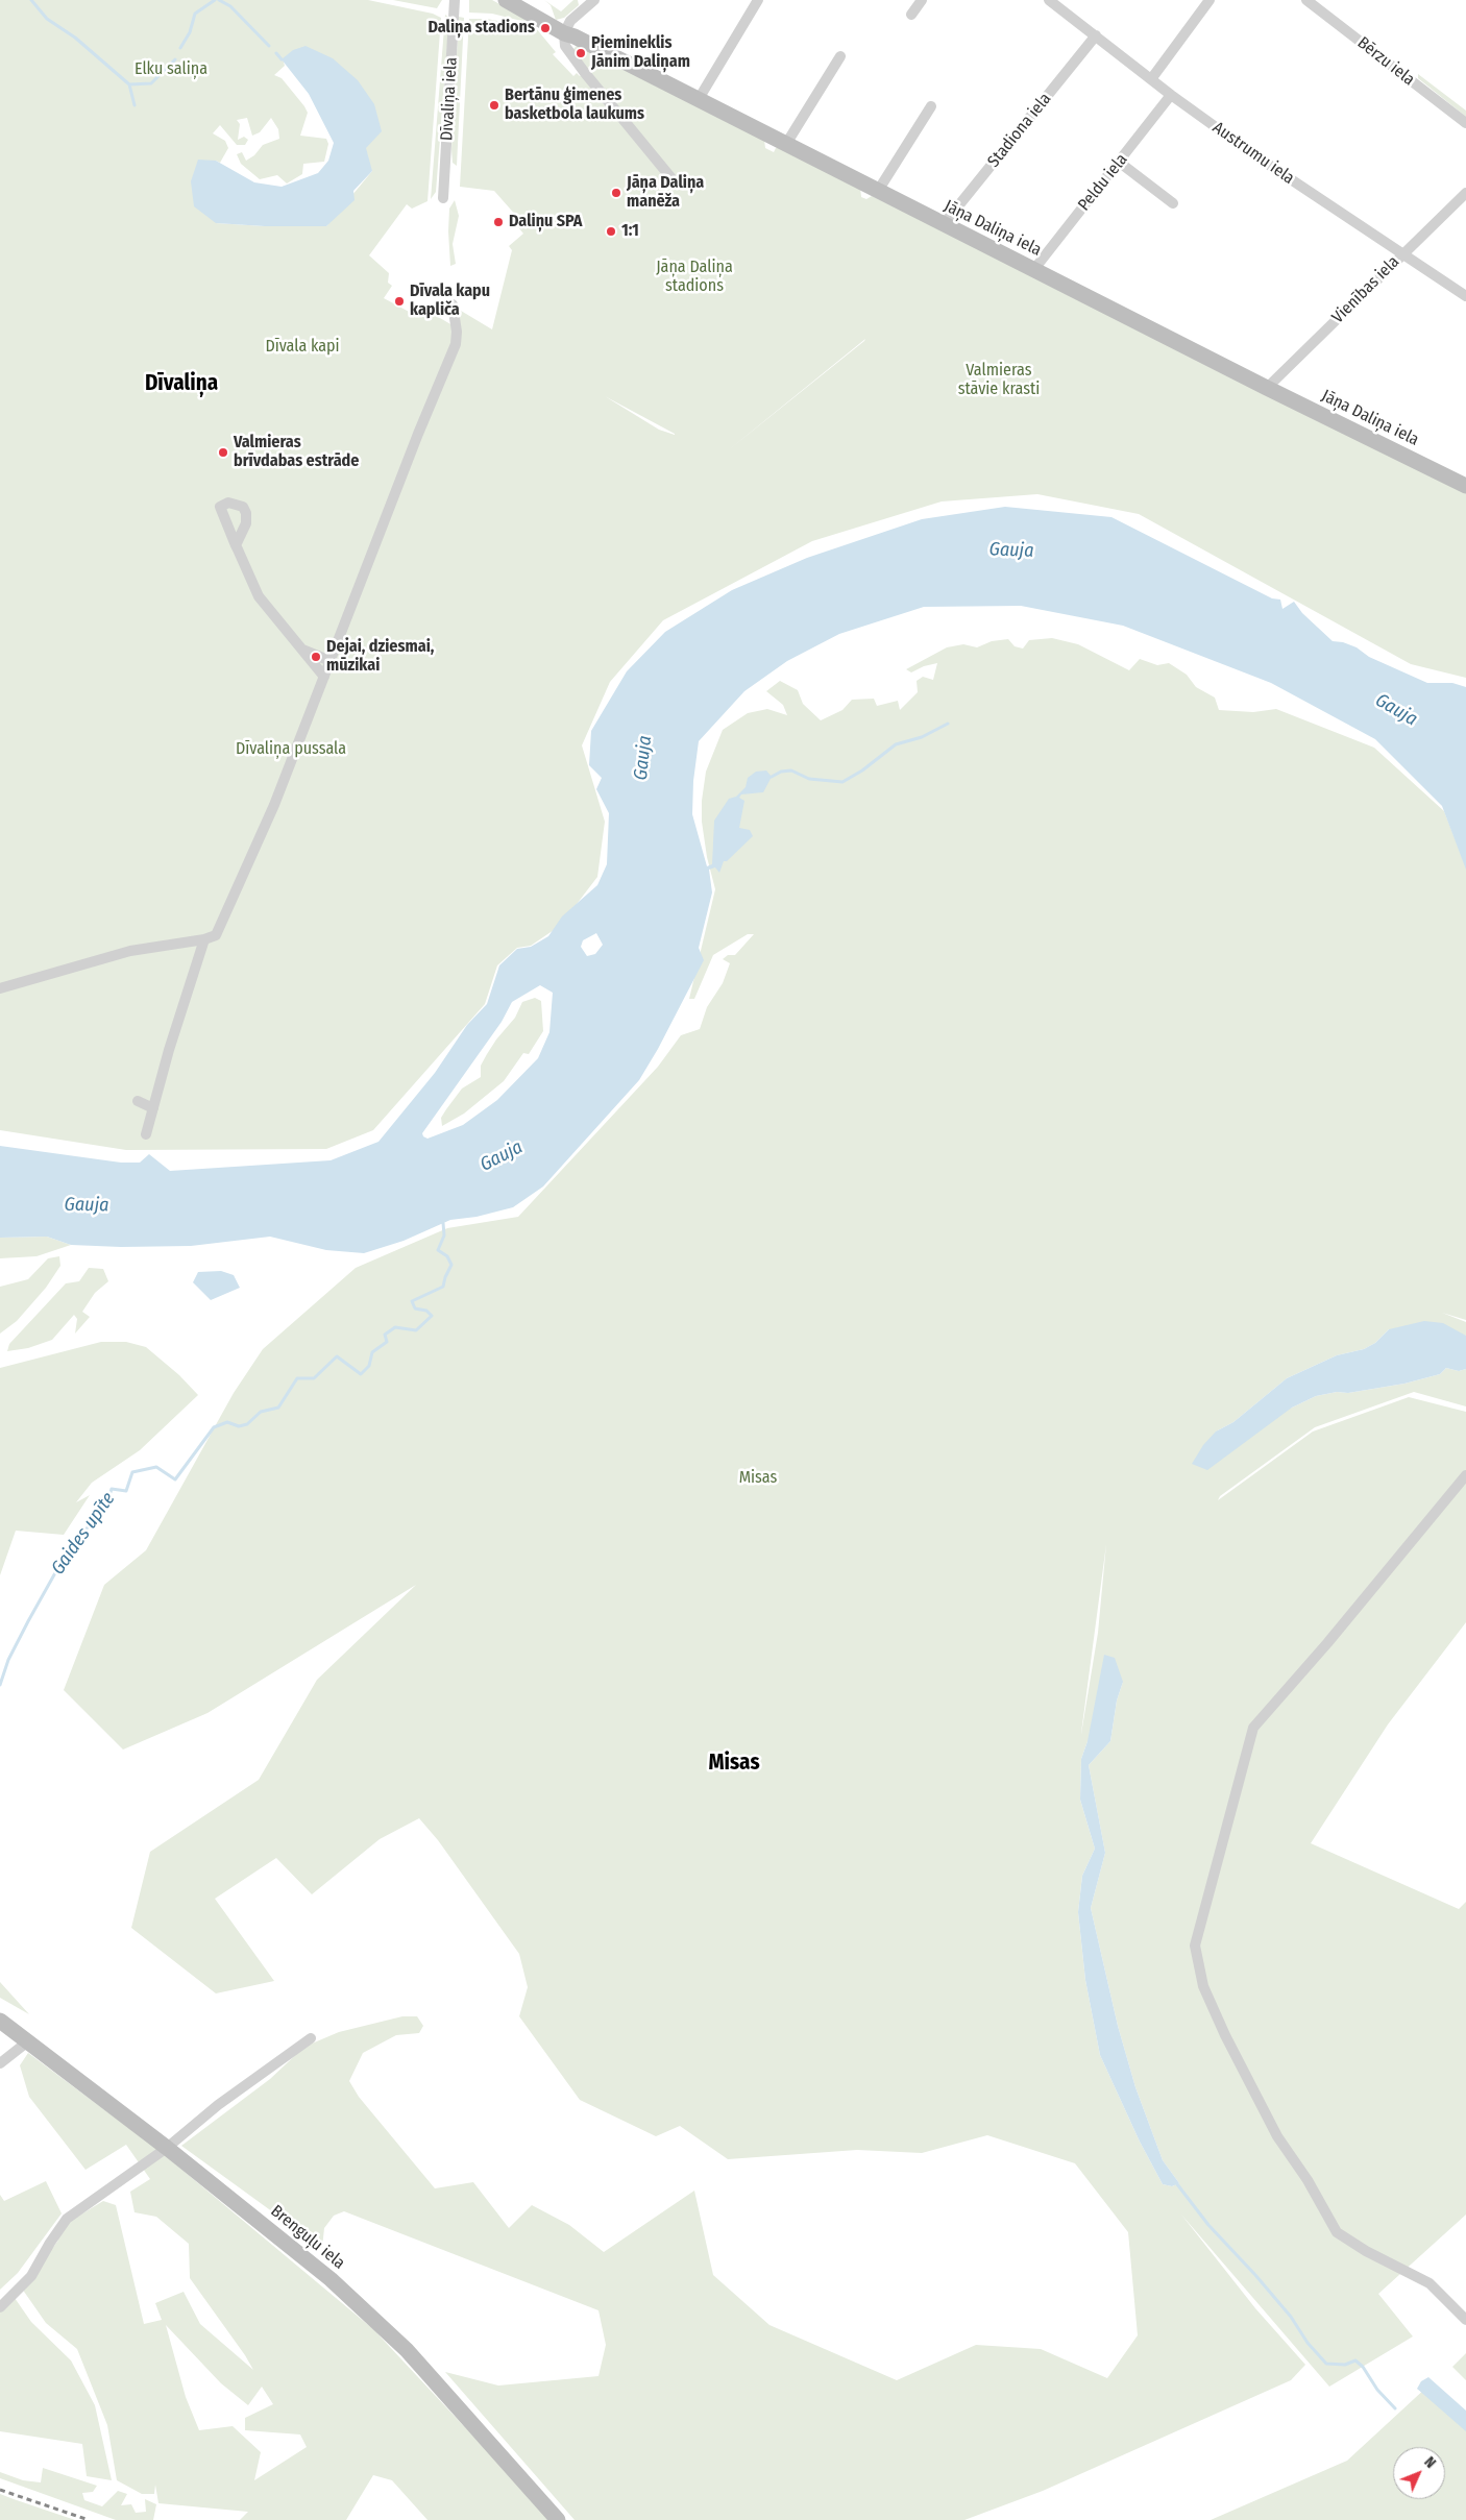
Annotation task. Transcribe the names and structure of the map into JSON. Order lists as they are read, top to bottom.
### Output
{
  "streets": {
    "street": [
      "Bērzu iela",
      "Dīvaliņa iela",
      "Stadiona iela",
      "Austrumu iela",
      "Peldu iela",
      "Jāņa Daliņa iela",
      "Vienības iela",
      "Brenguļu iela"
    ]
  },
  "crossings": [
    ["Stadiona iela", "Austrumu iela"],
    ["Stadiona iela", "Jāņa Daliņa iela"],
    ["Austrumu iela", "Peldu iela"],
    ["Austrumu iela", "Vienības iela"],
    ["Peldu iela", "Jāņa Daliņa iela"],
    ["Jāņa Daliņa iela", "Vienības iela"]
  ],
  "districts": ["Dīvaliņa", "Misas"],
  "water": ["Gauja", "Gaides upīte"],
  "parks": [
    "Elku saliņa",
    "Jāņa Daliņa stadions",
    "Dīvala kapi",
    "Valmieras stāvie krasti",
    "Dīvaliņa pussala",
    "Misas"
  ],
  "places": [
    "Daliņa stadions",
    "Piemineklis Jānim Daliņam",
    "Bertānu ģimenes basketbola laukums",
    "Jāņa Daliņa manēža",
    "Daliņu SPA",
    "1:1",
    "Dīvala kapu kapliča",
    "Valmieras brīvdabas estrāde",
    "Dejai, dziesmai, mūzikai"
  ],
  "north": "top right"
}
